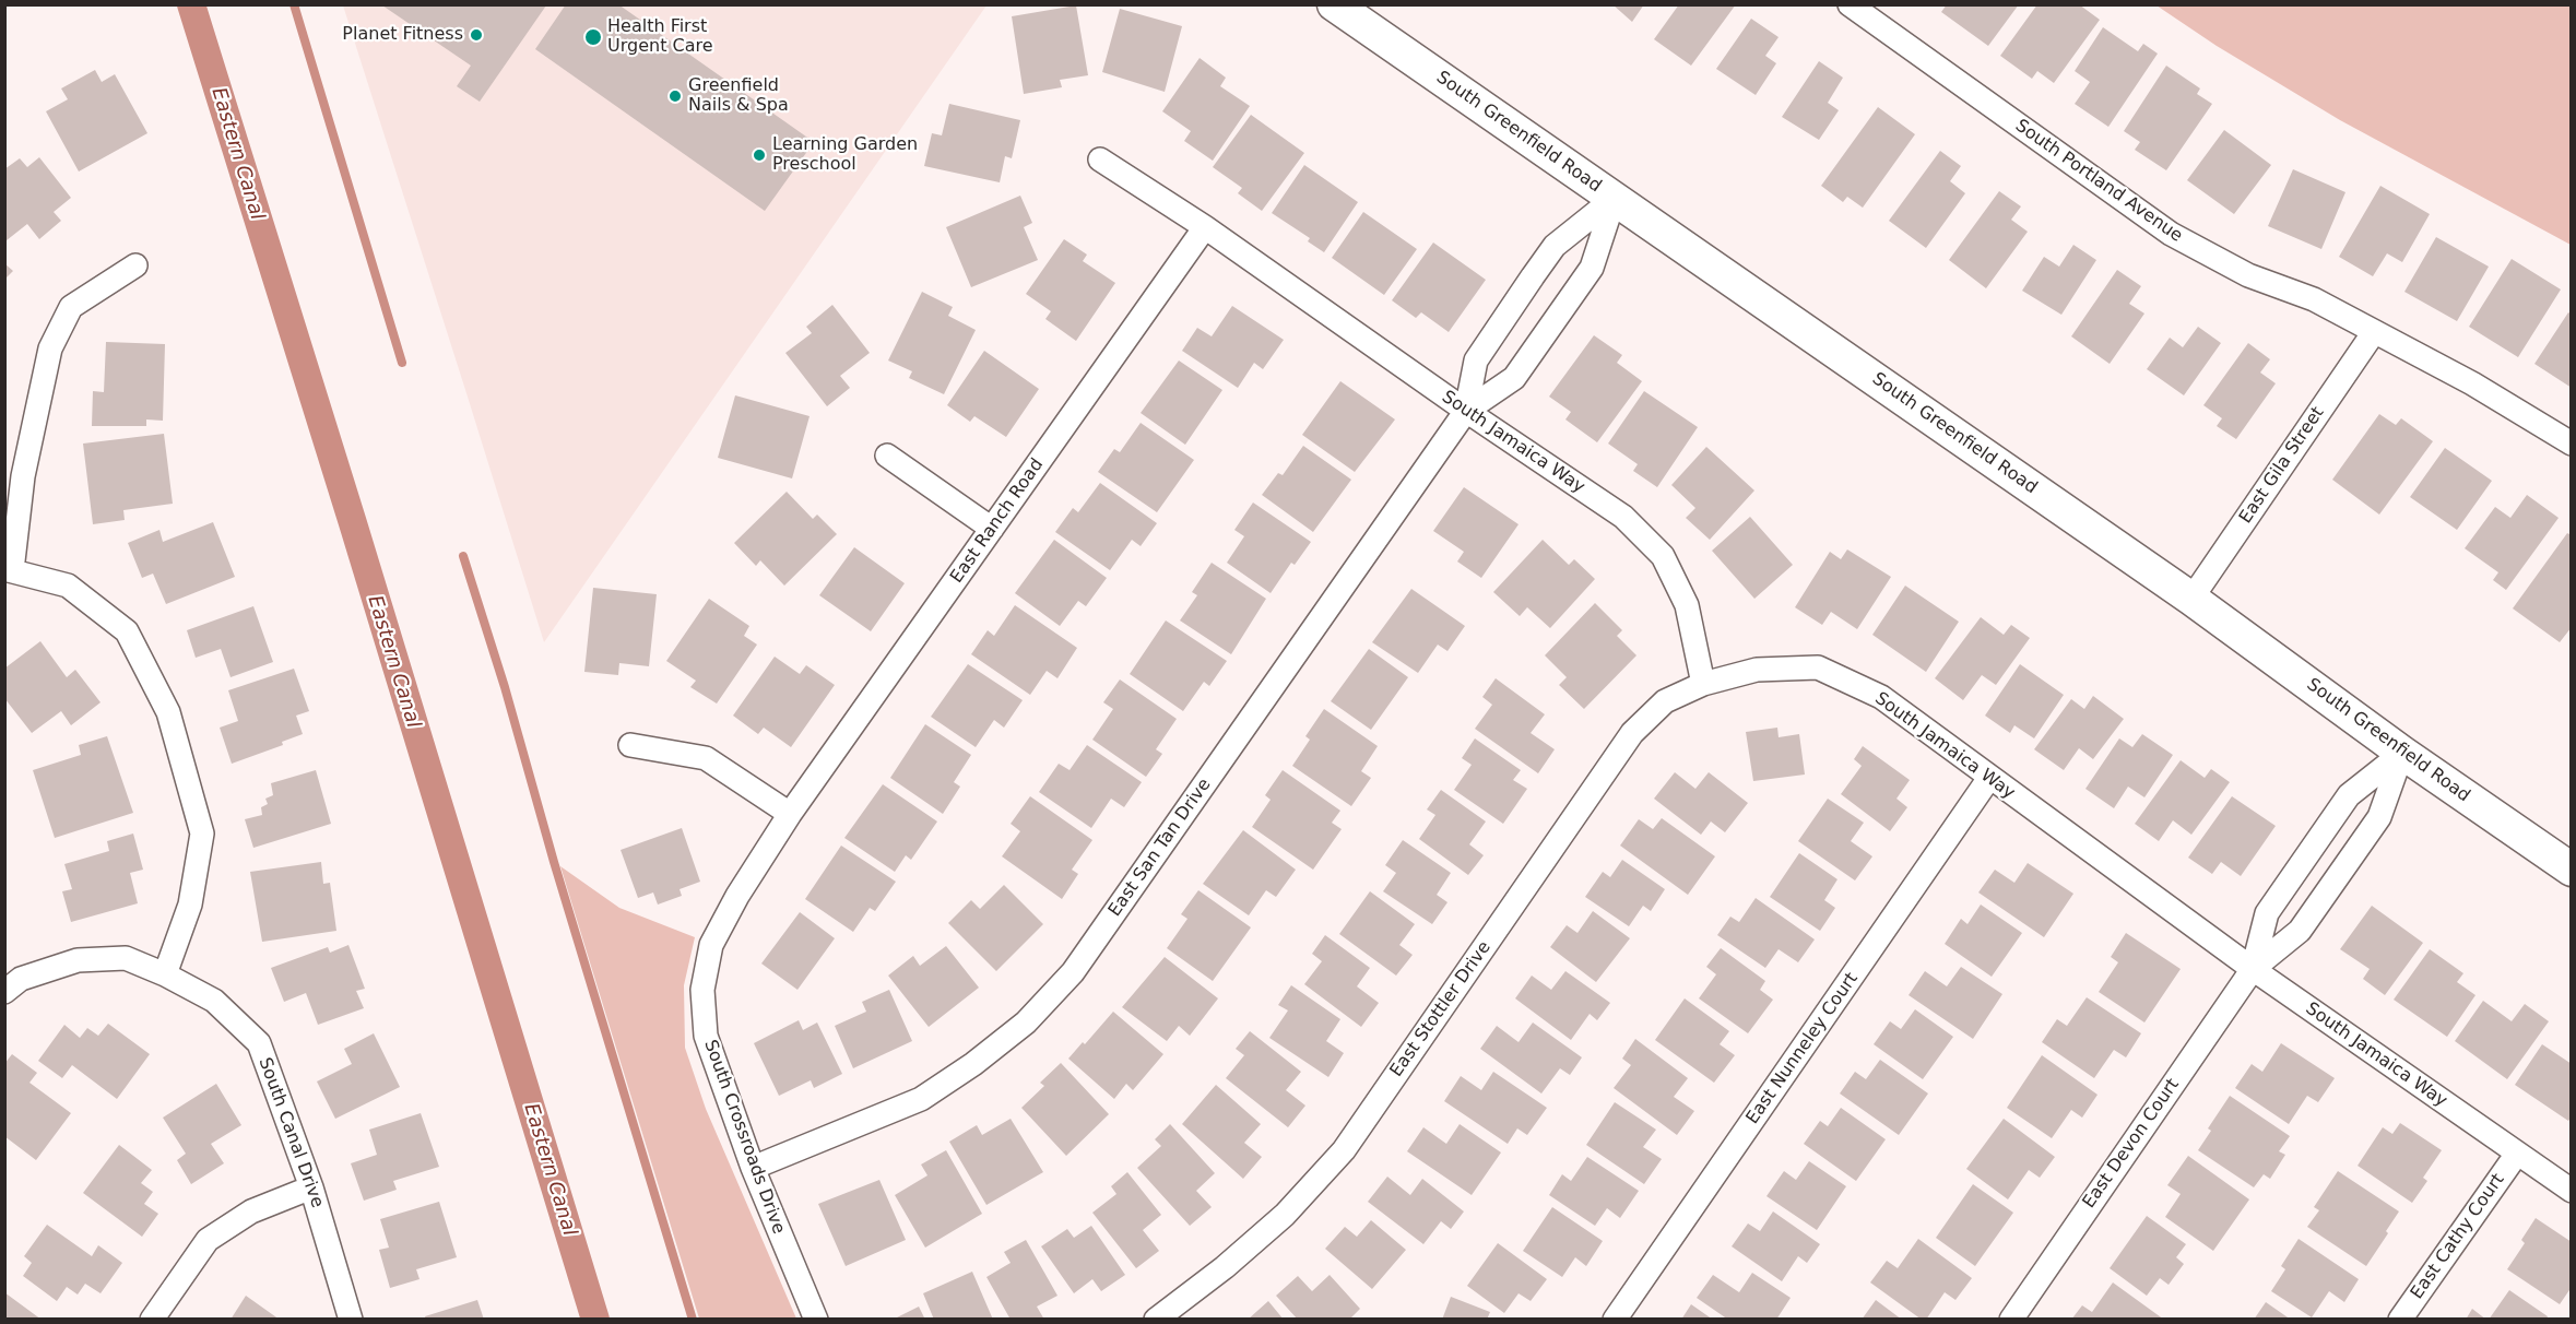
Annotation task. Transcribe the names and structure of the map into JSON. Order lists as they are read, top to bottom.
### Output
{
  "streets": {
    "main road": ["South Greenfield Road"],
    "street": [
      "South Portland Avenue",
      "South Jamaica Way",
      "East Gila Street",
      "East Ranch Road",
      "East San Tan Drive",
      "East Stottler Drive",
      "East Nunneley Court",
      "South Canal Drive",
      "South Crossroads Drive",
      "East Devon Court",
      "East Cathy Court"
    ]
  },
  "crossings": [
    ["South Greenfield Road", "East Gila Street"],
    ["South Greenfield Road", "East San Tan Drive"],
    ["South Greenfield Road", "East Devon Court"],
    ["South Portland Avenue", "East Gila Street"],
    ["South Jamaica Way", "East Ranch Road"],
    ["South Jamaica Way", "East San Tan Drive"],
    ["South Jamaica Way", "East Stottler Drive"],
    ["South Jamaica Way", "East Nunneley Court"],
    ["South Jamaica Way", "East Devon Court"],
    ["South Jamaica Way", "East Cathy Court"],
    ["East Ranch Road", "South Crossroads Drive"],
    ["East San Tan Drive", "South Crossroads Drive"]
  ],
  "water": ["Eastern Canal"],
  "places": [
    "Planet Fitness",
    "Health First Urgent Care",
    "Greenfield Nails & Spa",
    "Learning Garden Preschool"
  ]
}
